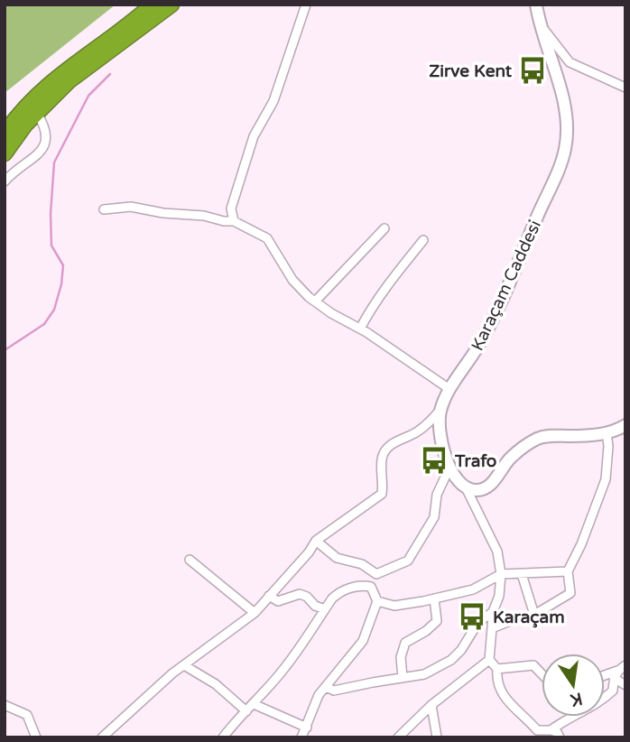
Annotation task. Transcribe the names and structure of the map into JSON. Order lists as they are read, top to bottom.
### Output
{
  "streets": {
    "street": ["Karaçam Caddesi"]
  },
  "places": {
    "bus stop": ["Zirve Kent", "Trafo", "Karaçam"]
  },
  "north": "bottom"
}
